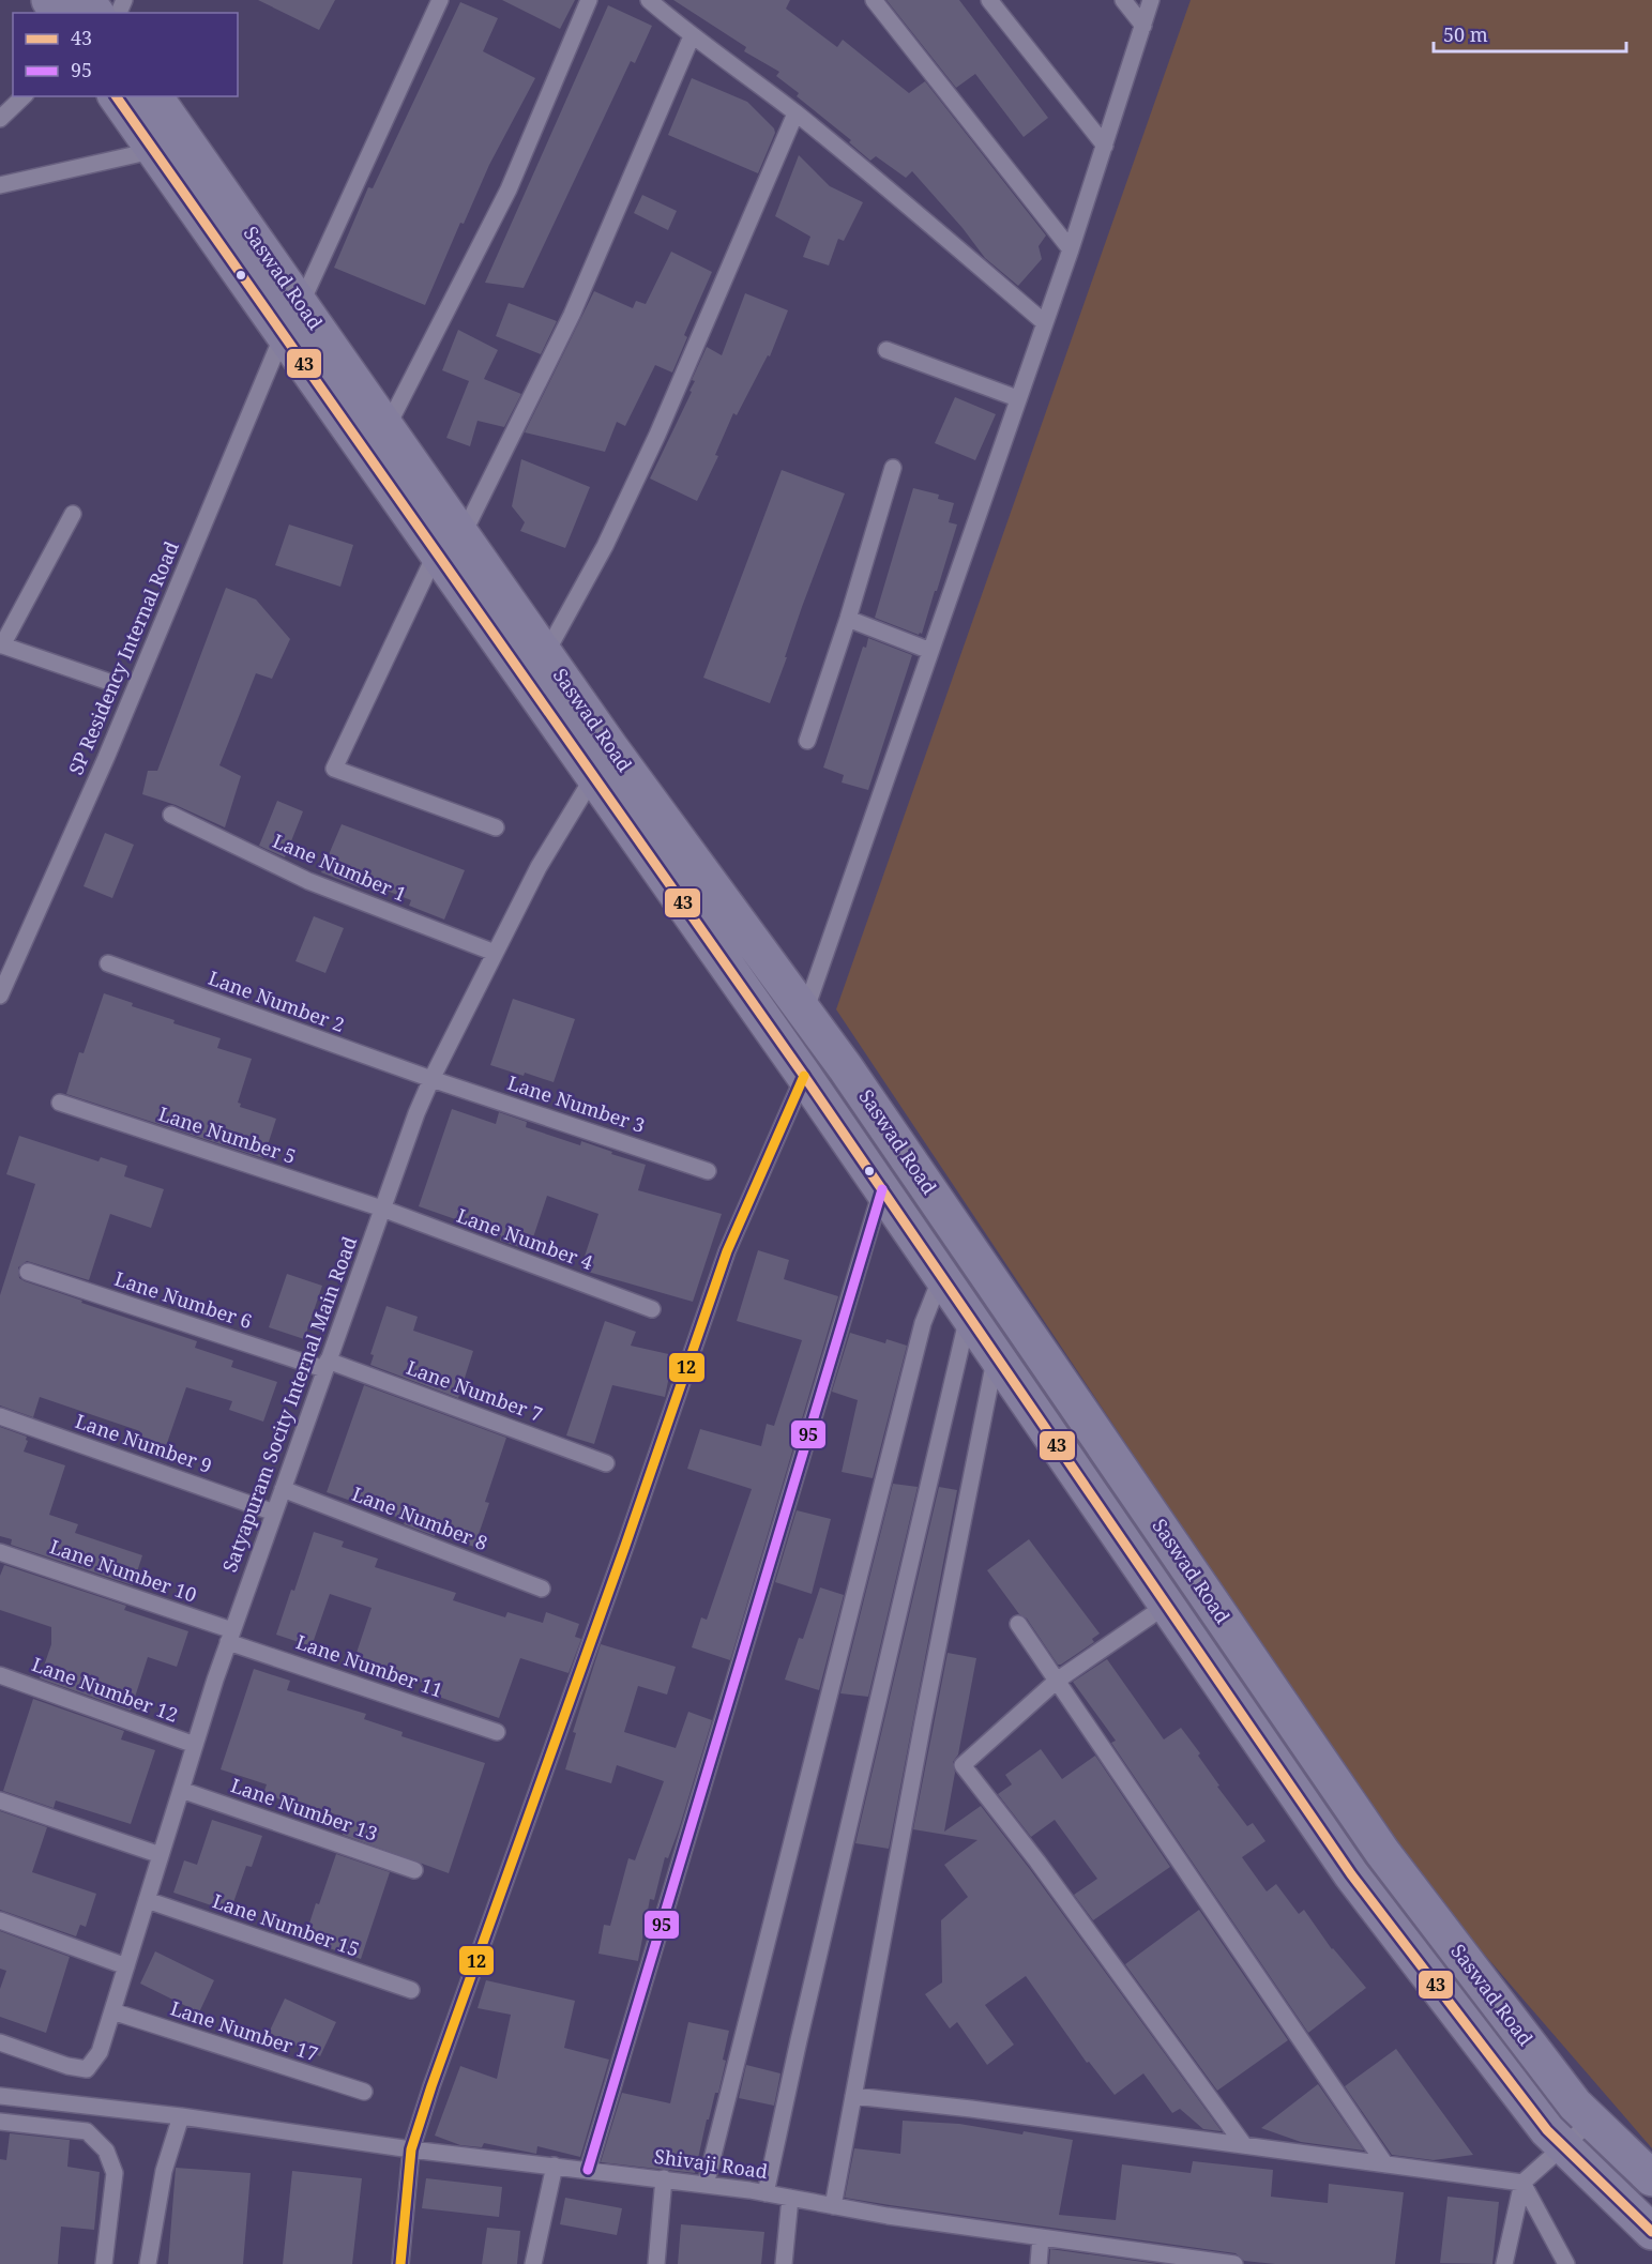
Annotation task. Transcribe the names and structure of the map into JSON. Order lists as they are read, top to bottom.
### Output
{
  "streets": {
    "highway": ["Saswad Road"],
    "street": [
      "SP Residency Internal Road",
      "Lane Number 1",
      "Lane Number 2",
      "Lane Number 3",
      "Lane Number 5",
      "Lane Number 4",
      "Lane Number 6",
      "Lane Number 7",
      "Satyapuram Socity Internal Main Road",
      "Lane Number 9",
      "Lane Number 8",
      "Lane Number 10",
      "Lane Number 11",
      "Lane Number 12",
      "Lane Number 13",
      "Lane Number 15",
      "Lane Number 17",
      "Shivaji Road"
    ]
  },
  "crossings": [
    ["Saswad Road", "SP Residency Internal Road"],
    ["Saswad Road", "Satyapuram Socity Internal Main Road"],
    ["Lane Number 1", "Satyapuram Socity Internal Main Road"],
    ["Lane Number 2", "Lane Number 3"],
    ["Lane Number 2", "Satyapuram Socity Internal Main Road"],
    ["Lane Number 3", "Satyapuram Socity Internal Main Road"],
    ["Lane Number 5", "Lane Number 4"],
    ["Lane Number 5", "Satyapuram Socity Internal Main Road"],
    ["Lane Number 4", "Satyapuram Socity Internal Main Road"],
    ["Lane Number 6", "Lane Number 7"],
    ["Lane Number 6", "Satyapuram Socity Internal Main Road"],
    ["Lane Number 7", "Satyapuram Socity Internal Main Road"],
    ["Satyapuram Socity Internal Main Road", "Lane Number 9"],
    ["Satyapuram Socity Internal Main Road", "Lane Number 8"],
    ["Satyapuram Socity Internal Main Road", "Lane Number 10"],
    ["Satyapuram Socity Internal Main Road", "Lane Number 11"],
    ["Satyapuram Socity Internal Main Road", "Lane Number 12"],
    ["Satyapuram Socity Internal Main Road", "Lane Number 13"],
    ["Satyapuram Socity Internal Main Road", "Lane Number 15"],
    ["Satyapuram Socity Internal Main Road", "Lane Number 17"],
    ["Lane Number 10", "Lane Number 11"]
  ],
  "lines": ["transit line 43", "transit line 12", "transit line 95"],
  "legend": ["43", "95"],
  "scale_bar": "50 m"
}
